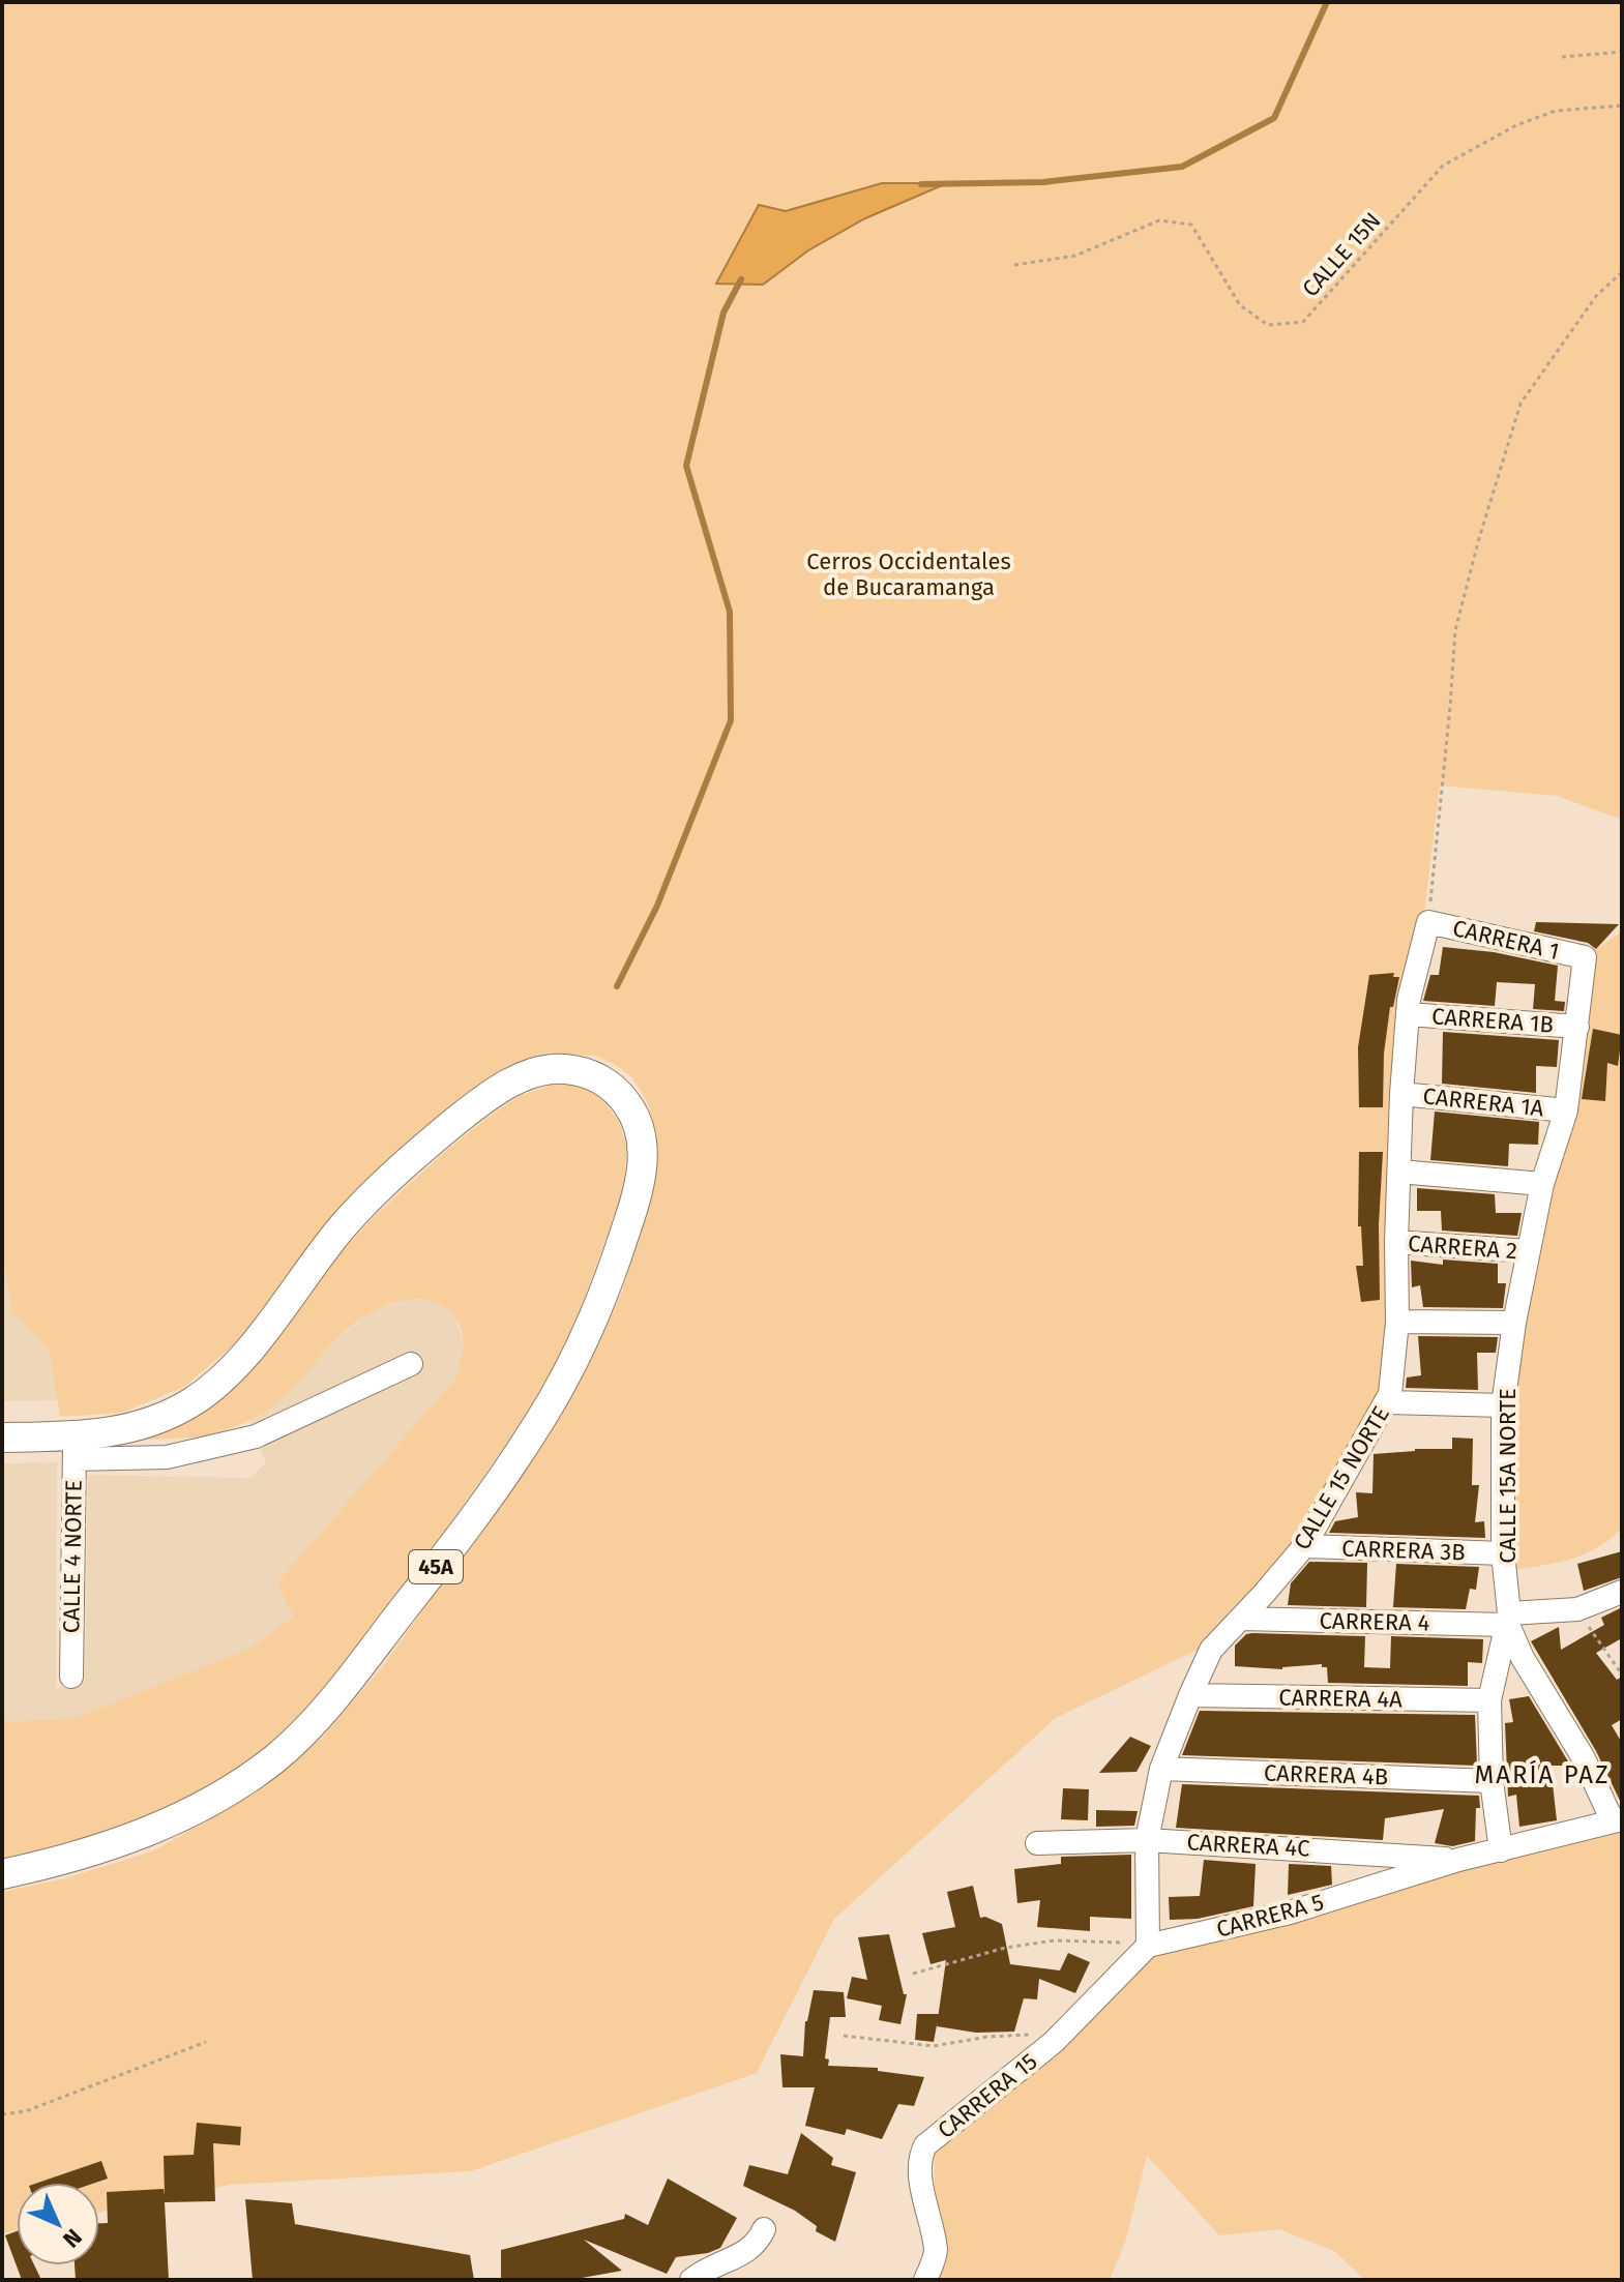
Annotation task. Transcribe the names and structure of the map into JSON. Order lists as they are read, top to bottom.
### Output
{
  "streets": {
    "main road": ["45A"],
    "street": [
      "CARRERA 1",
      "CARRERA 1B",
      "CARRERA 1A",
      "CARRERA 2",
      "CALLE 15A NORTE",
      "CALLE 15 NORTE",
      "CARRERA 3B",
      "CALLE 4 NORTE",
      "CARRERA 4",
      "CARRERA 4A",
      "CARRERA 4B",
      "CARRERA 4C",
      "CARRERA 5",
      "CARRERA 15"
    ],
    "path": ["CALLE 15N"]
  },
  "crossings": [
    ["CARRERA 1", "CALLE 15A NORTE"],
    ["CARRERA 1", "CALLE 15 NORTE"],
    ["CARRERA 1B", "CALLE 15A NORTE"],
    ["CARRERA 1B", "CALLE 15 NORTE"],
    ["CARRERA 1A", "CALLE 15A NORTE"],
    ["CARRERA 1A", "CALLE 15 NORTE"],
    ["CARRERA 2", "CALLE 15A NORTE"],
    ["CARRERA 2", "CALLE 15 NORTE"],
    ["CALLE 15A NORTE", "CARRERA 3B"],
    ["CALLE 15A NORTE", "CARRERA 4"],
    ["CALLE 15A NORTE", "CARRERA 4A"],
    ["CALLE 15A NORTE", "CARRERA 4B"],
    ["CALLE 15A NORTE", "CARRERA 5"],
    ["CALLE 15 NORTE", "CARRERA 3B"],
    ["CALLE 15 NORTE", "CARRERA 4"],
    ["CALLE 15 NORTE", "CARRERA 4A"],
    ["CALLE 15 NORTE", "CARRERA 4B"],
    ["CALLE 15 NORTE", "CARRERA 4C"],
    ["CALLE 15 NORTE", "CARRERA 5"],
    ["CALLE 15 NORTE", "CARRERA 15"],
    ["CALLE 4 NORTE", "45A"],
    ["CARRERA 4C", "CARRERA 5"],
    ["CARRERA 5", "CARRERA 15"]
  ],
  "districts": ["MARÍA PAZ"],
  "parks": ["Cerros Occidentales de Bucaramanga"],
  "north": "bottom right"
}
